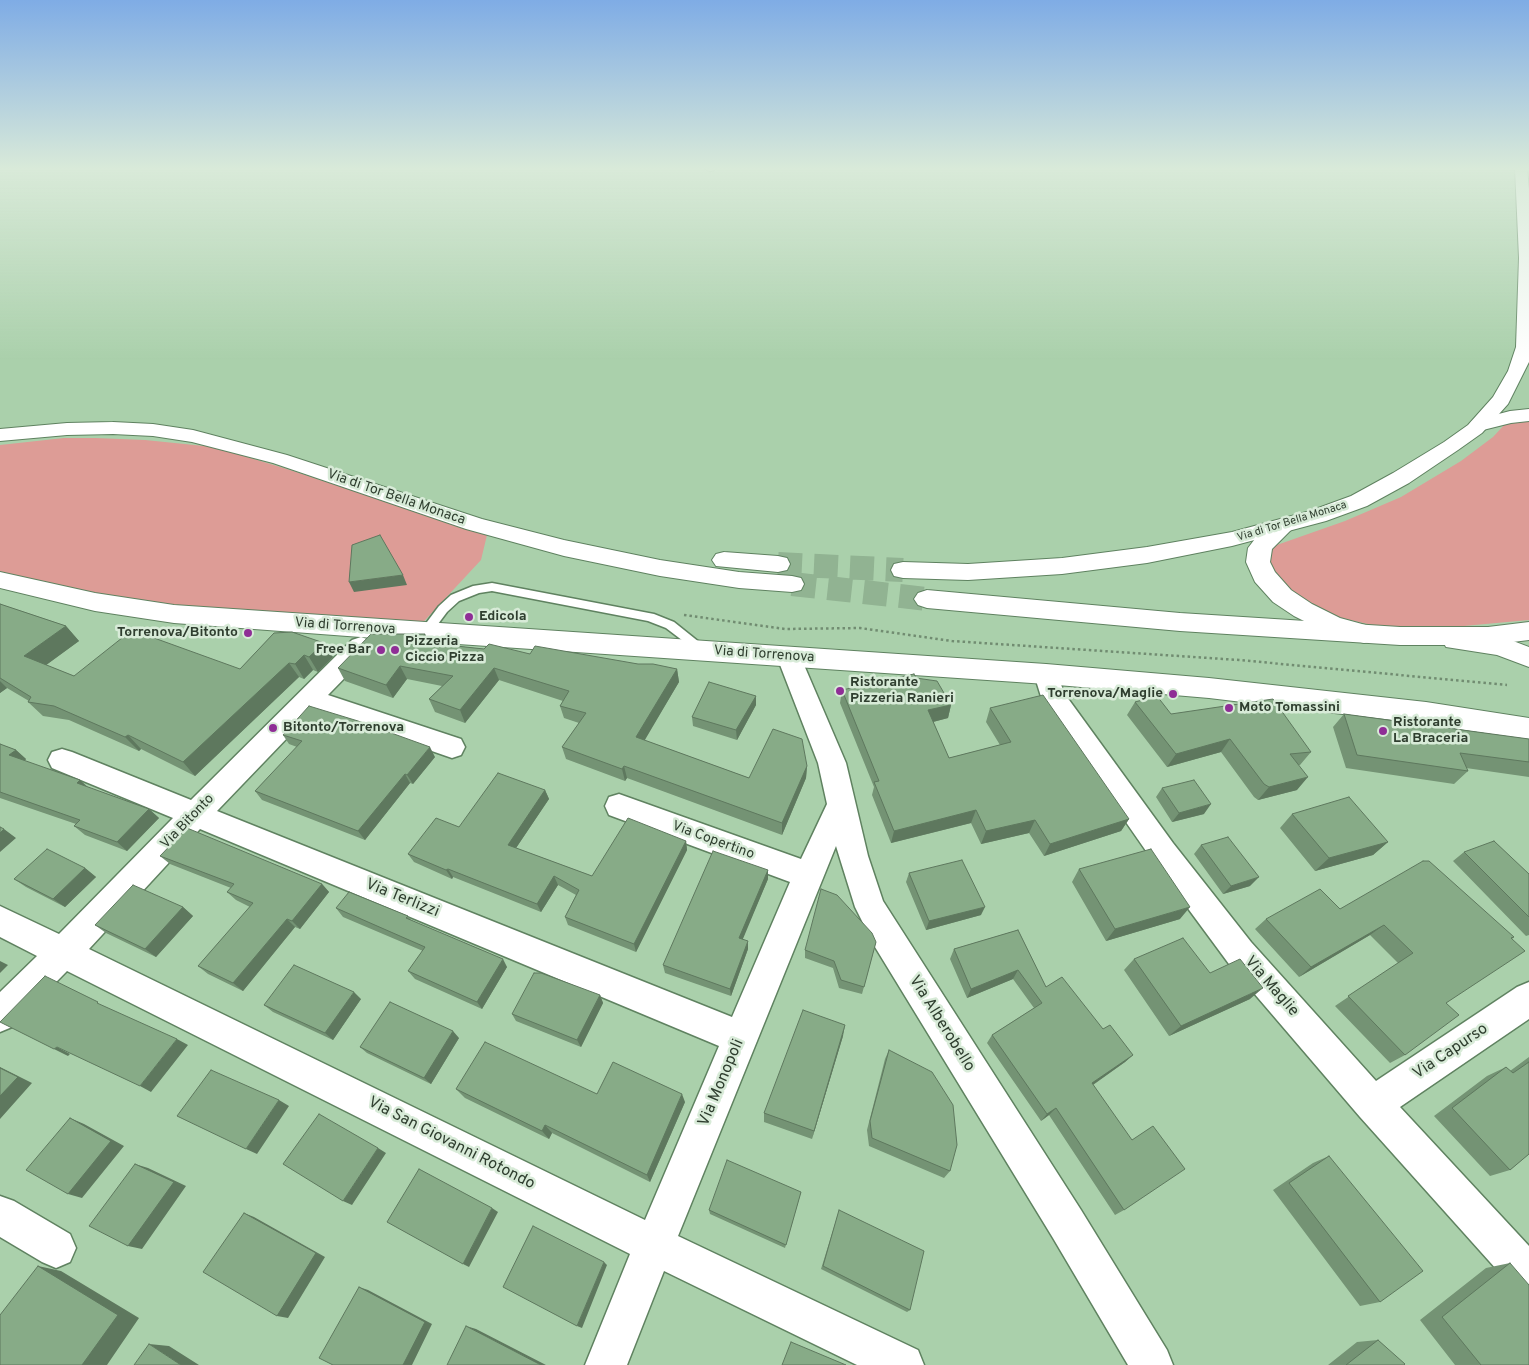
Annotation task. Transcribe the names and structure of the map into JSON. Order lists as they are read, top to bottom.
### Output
{
  "streets": {
    "main road": ["Via di Tor Bella Monaca", "Via di Torrenova"],
    "street": [
      "Via Bitonto",
      "Via Copertino",
      "Via Terlizzi",
      "Via Maglie",
      "Via Alberobello",
      "Via Capurso",
      "Via Monopoli",
      "Via San Giovanni Rotondo"
    ]
  },
  "crossings": [
    ["Via di Torrenova", "Via Bitonto"],
    ["Via di Torrenova", "Via Maglie"],
    ["Via di Torrenova", "Via Alberobello"],
    ["Via Bitonto", "Via Terlizzi"],
    ["Via Bitonto", "Via San Giovanni Rotondo"],
    ["Via Copertino", "Via Monopoli"],
    ["Via Terlizzi", "Via Monopoli"],
    ["Via Maglie", "Via Capurso"],
    ["Via Alberobello", "Via Monopoli"],
    ["Via Monopoli", "Via San Giovanni Rotondo"]
  ],
  "places": [
    "Edicola",
    "Torrenova/Bitonto",
    "Free Bar",
    "Pizzeria Ciccio Pizza",
    "Ristorante Pizzeria Ranieri",
    "Torrenova/Maglie",
    "Moto Tomassini",
    "Bitonto/Torrenova",
    "Ristorante La Braceria"
  ]
}
